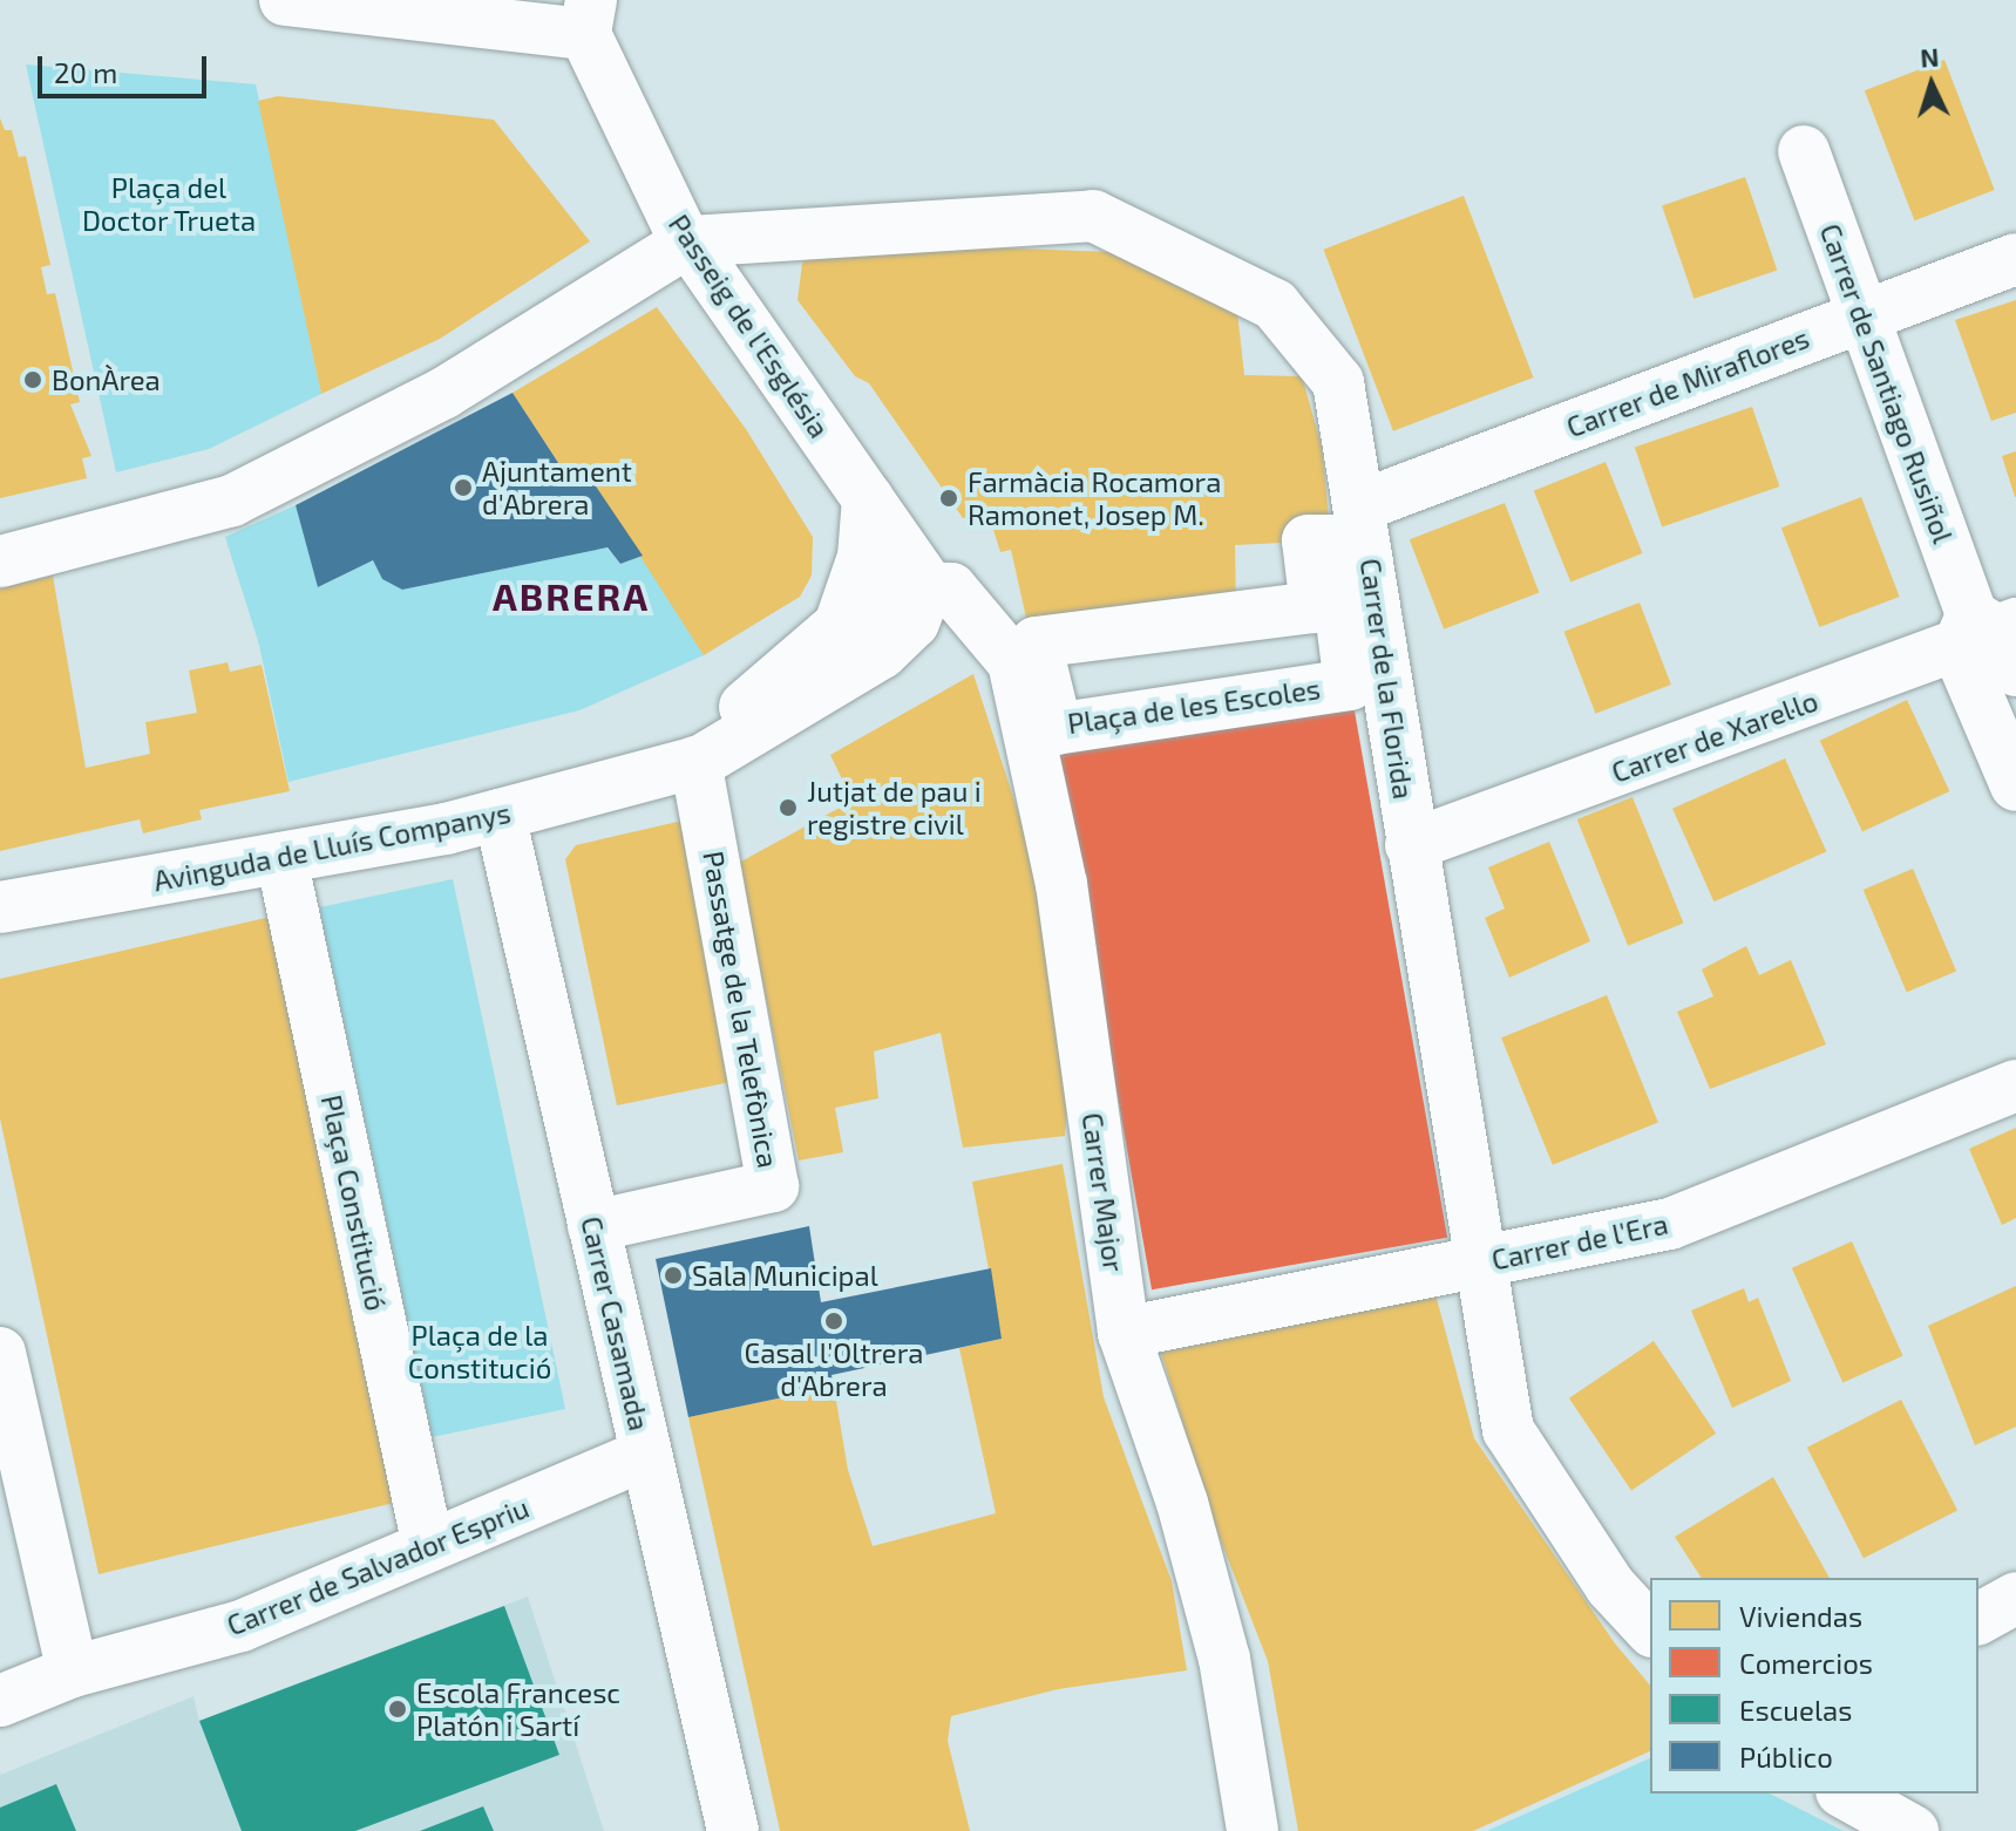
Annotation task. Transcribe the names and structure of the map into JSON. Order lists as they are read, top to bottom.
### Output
{
  "streets": {
    "street": [
      "Passeig de l'Església",
      "Carrer de Miraflores",
      "Carrer de Santiago Rusiñol",
      "Carrer de la Florida",
      "Plaça de les Escoles",
      "Carrer de Xarel·lo",
      "Avinguda de Lluís Companys",
      "Passatge de la Telefònica",
      "Carrer Major",
      "Plaça Constitució",
      "Carrer de l'Era",
      "Carrer Casamada",
      "Carrer de Salvador Espriu"
    ]
  },
  "crossings": [
    ["Passeig de l'Església", "Carrer de la Florida"],
    ["Passeig de l'Església", "Avinguda de Lluís Companys"],
    ["Passeig de l'Església", "Carrer Major"],
    ["Carrer de Miraflores", "Carrer de Santiago Rusiñol"],
    ["Carrer de Miraflores", "Carrer de la Florida"],
    ["Carrer de Santiago Rusiñol", "Carrer de Xarel·lo"],
    ["Carrer de la Florida", "Carrer de Xarel·lo"],
    ["Carrer de la Florida", "Carrer de l'Era"],
    ["Avinguda de Lluís Companys", "Passatge de la Telefònica"],
    ["Avinguda de Lluís Companys", "Carrer Major"],
    ["Avinguda de Lluís Companys", "Plaça Constitució"],
    ["Avinguda de Lluís Companys", "Carrer Casamada"],
    ["Passatge de la Telefònica", "Carrer Casamada"],
    ["Carrer Major", "Carrer de l'Era"],
    ["Plaça Constitució", "Carrer de Salvador Espriu"],
    ["Carrer Casamada", "Carrer de Salvador Espriu"]
  ],
  "districts": ["ABRERA"],
  "parks": ["Plaça del Doctor Trueta", "Plaça de la Constitució"],
  "places": [
    "BonÀrea",
    "Ajuntament d'Abrera",
    "Farmàcia Rocamora Ramonet, Josep M.",
    "Jutjat de pau i registre civil",
    "Sala Municipal",
    "Casal l'Oltrera d'Abrera",
    "Escola Francesc Platón i Sartí"
  ],
  "legend": [
    "Viviendas",
    "Comercios",
    "Escuelas",
    "Público"
  ],
  "scale_bar": "20 m",
  "north": "top"
}
